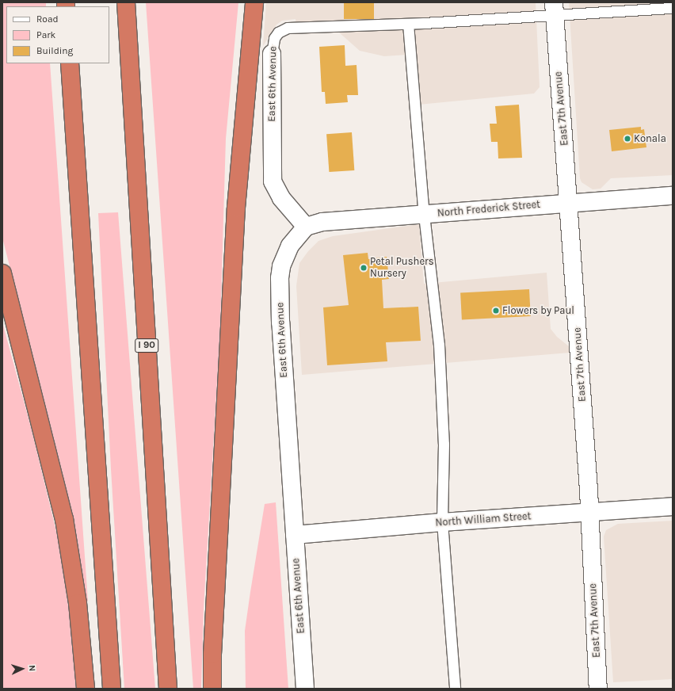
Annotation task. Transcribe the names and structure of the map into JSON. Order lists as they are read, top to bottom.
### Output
{
  "streets": {
    "highway": ["I 90"],
    "street": [
      "East 6th Avenue",
      "East 7th Avenue",
      "North Frederick Street",
      "North William Street"
    ]
  },
  "crossings": [
    ["East 6th Avenue", "North Frederick Street"],
    ["East 6th Avenue", "North William Street"],
    ["East 7th Avenue", "North Frederick Street"],
    ["East 7th Avenue", "North William Street"]
  ],
  "places": ["Konala", "Petal Pushers Nursery", "Flowers by Paul"],
  "legend": ["Road", "Park", "Building"],
  "north": "right"
}
